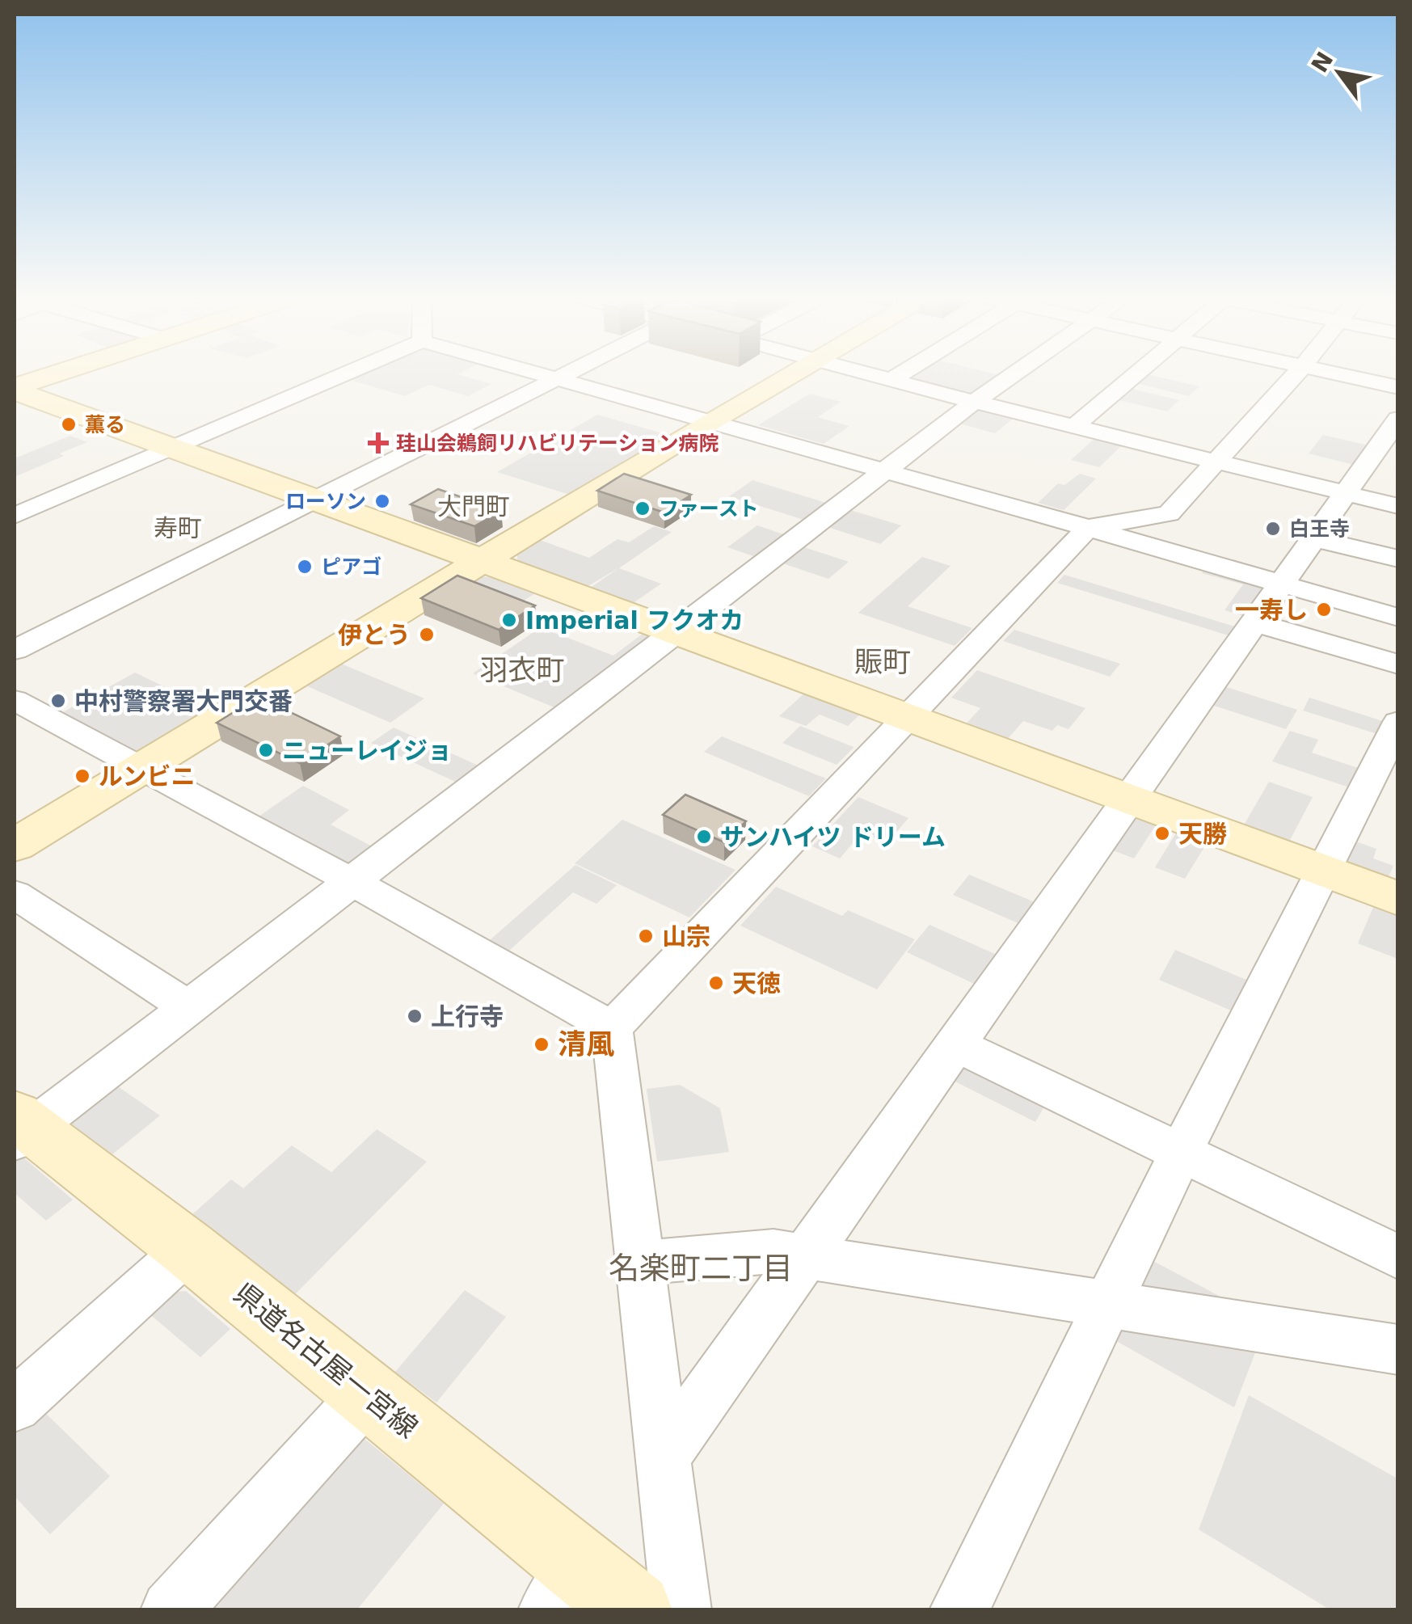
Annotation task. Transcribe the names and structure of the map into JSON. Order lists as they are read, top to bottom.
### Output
{
  "streets": {
    "street": ["県道名古屋一宮線"]
  },
  "districts": [
    "大門町",
    "寿町",
    "賑町",
    "羽衣町",
    "名楽町二丁目"
  ],
  "places": {
    "other": [
      "薫る",
      "ローソン",
      "ファースト",
      "白王寺",
      "ピアゴ",
      "一寿し",
      "Imperial フクオカ",
      "伊とう",
      "中村警察署大門交番",
      "ニューレイジョ",
      "ルンビニ",
      "天勝",
      "サンハイツ ドリーム",
      "山宗",
      "天徳",
      "上行寺",
      "清風"
    ],
    "health": ["珪山会鵜飼リハビリテーション病院"]
  },
  "north": "top left"
}
